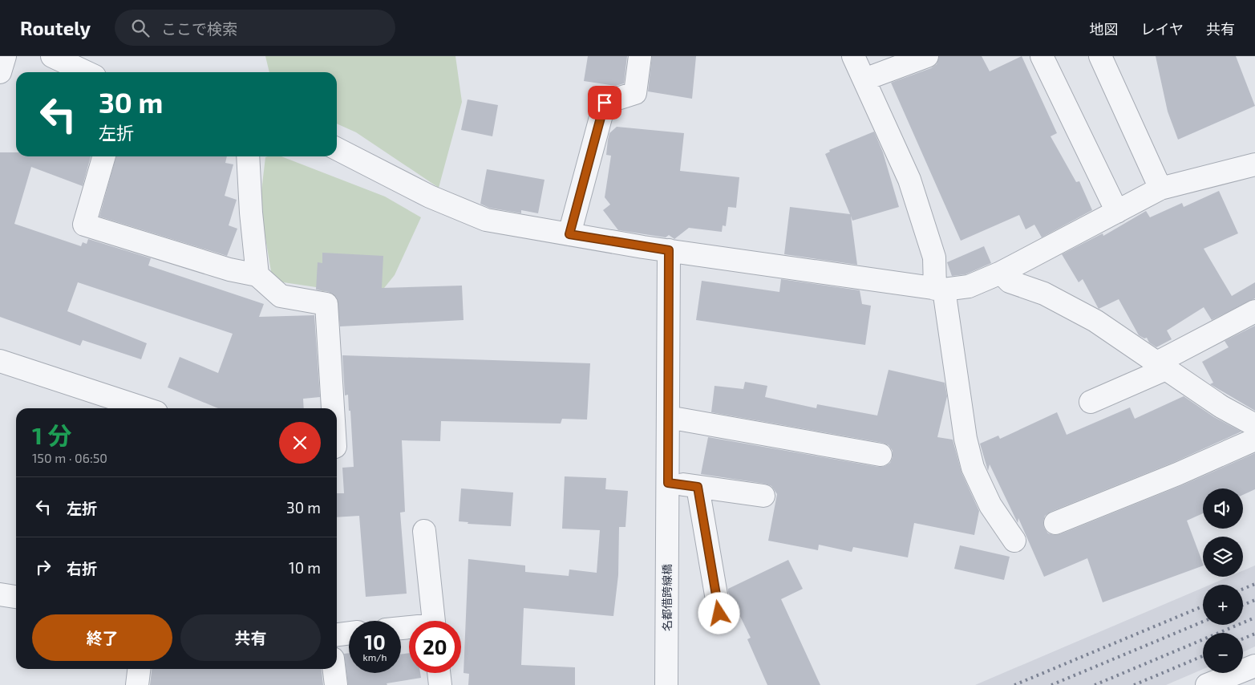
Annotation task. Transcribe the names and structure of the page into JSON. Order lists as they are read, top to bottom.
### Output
{
  "streets": {
    "street": ["名都借跨線橋"]
  },
  "page": {
    "header": "Routely",
    "search": "ここで検索",
    "nav": ["地図", "レイヤ", "共有"],
    "turn": ["30 m", "左折"],
    "heading": ["1 分", "150 m · 06:50"],
    "list": [
      {
        "name": "左折",
        "value": "30 m"
      },
      {
        "name": "右折",
        "value": "10 m"
      }
    ],
    "map_buttons": ["+", "−"],
    "buttons": ["終了", "共有"],
    "speed": "10 km/h",
    "limit": "20"
  }
}
